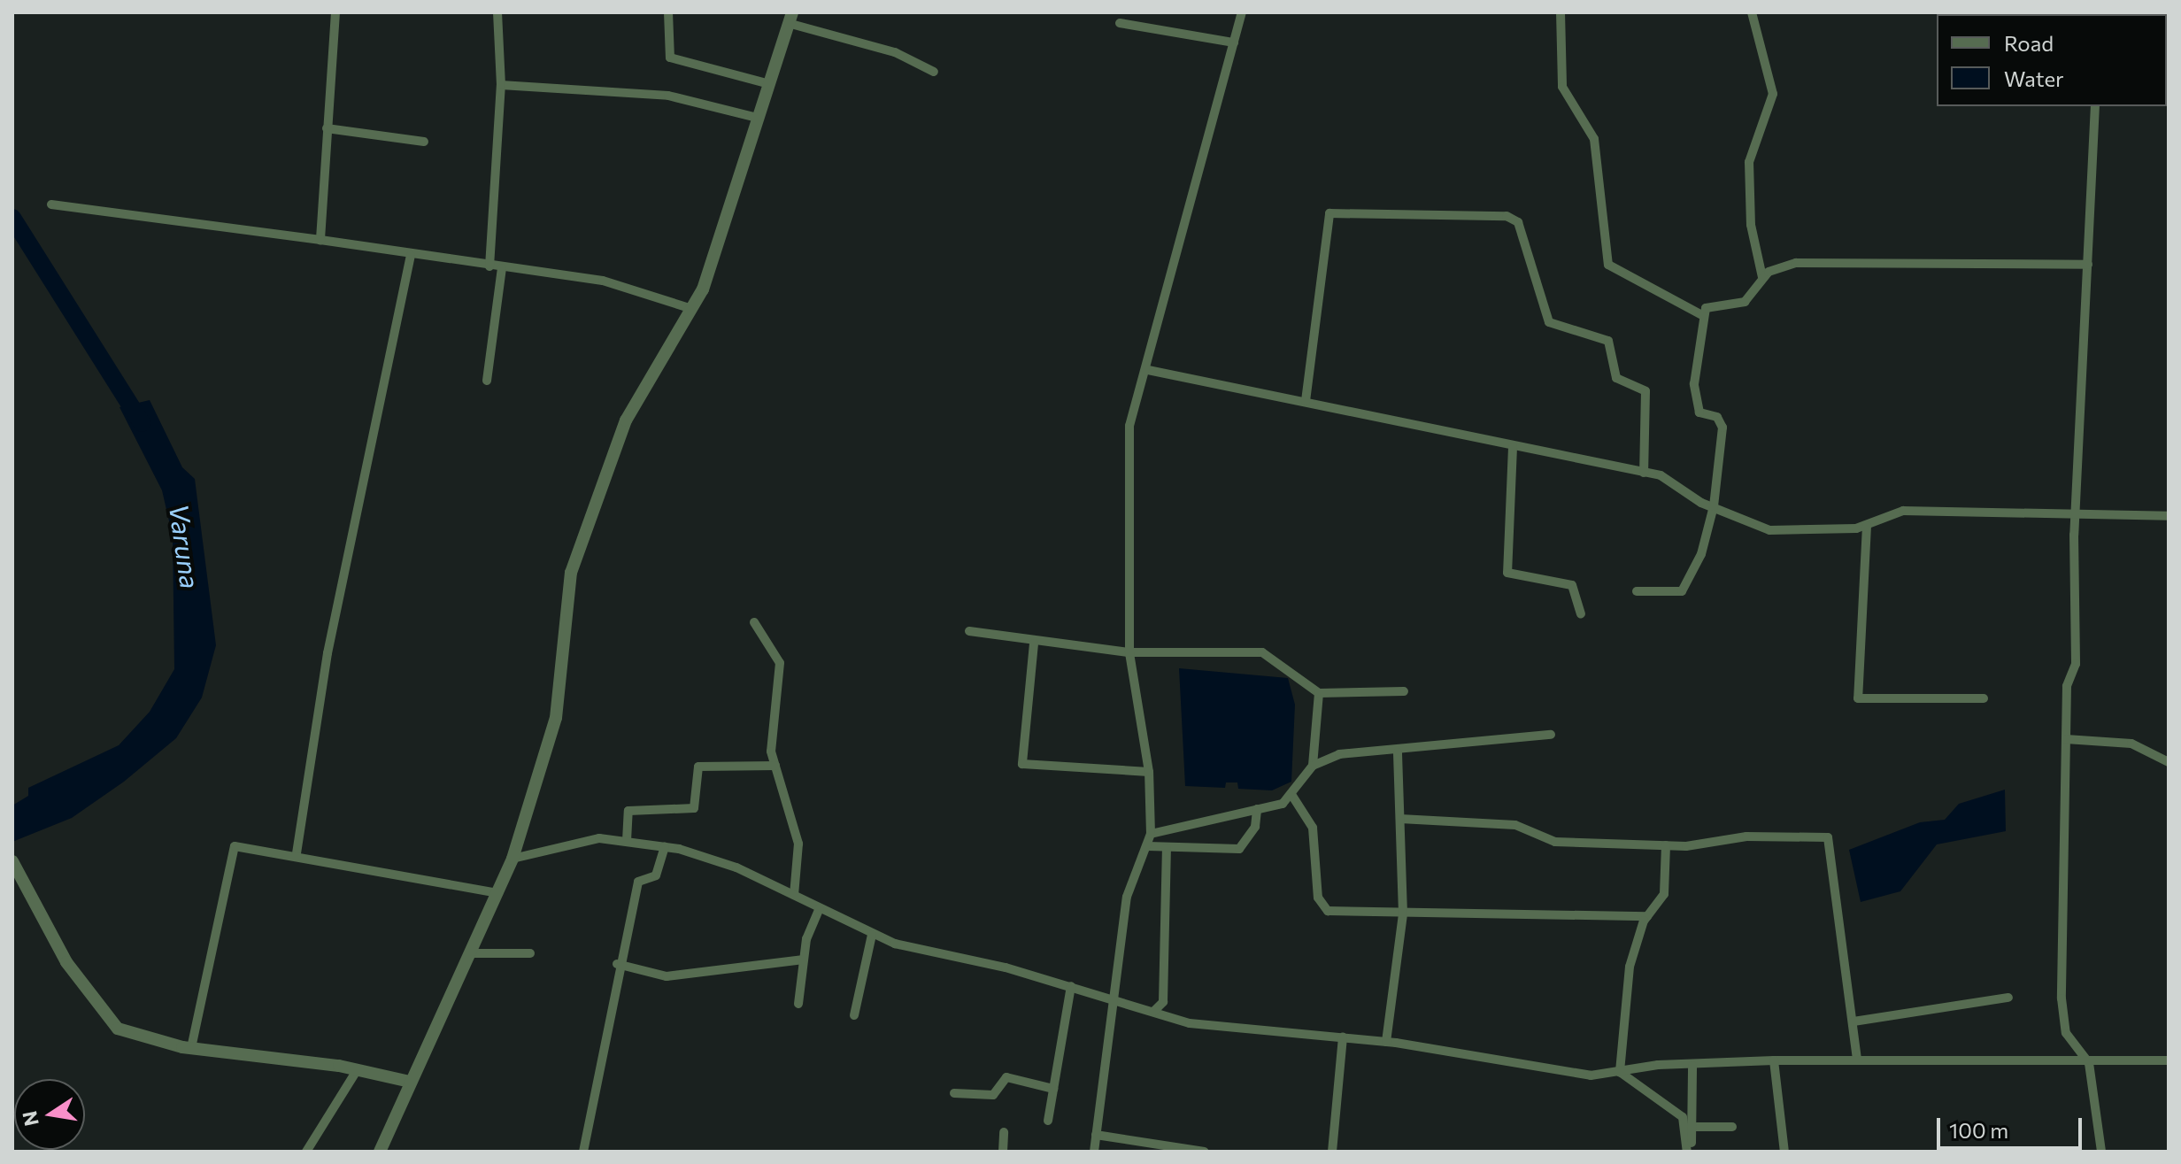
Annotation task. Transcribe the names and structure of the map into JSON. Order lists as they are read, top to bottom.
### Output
{
  "water": ["Varuna"],
  "legend": ["Road", "Water"],
  "scale_bar": "100 m",
  "north": "left"
}
